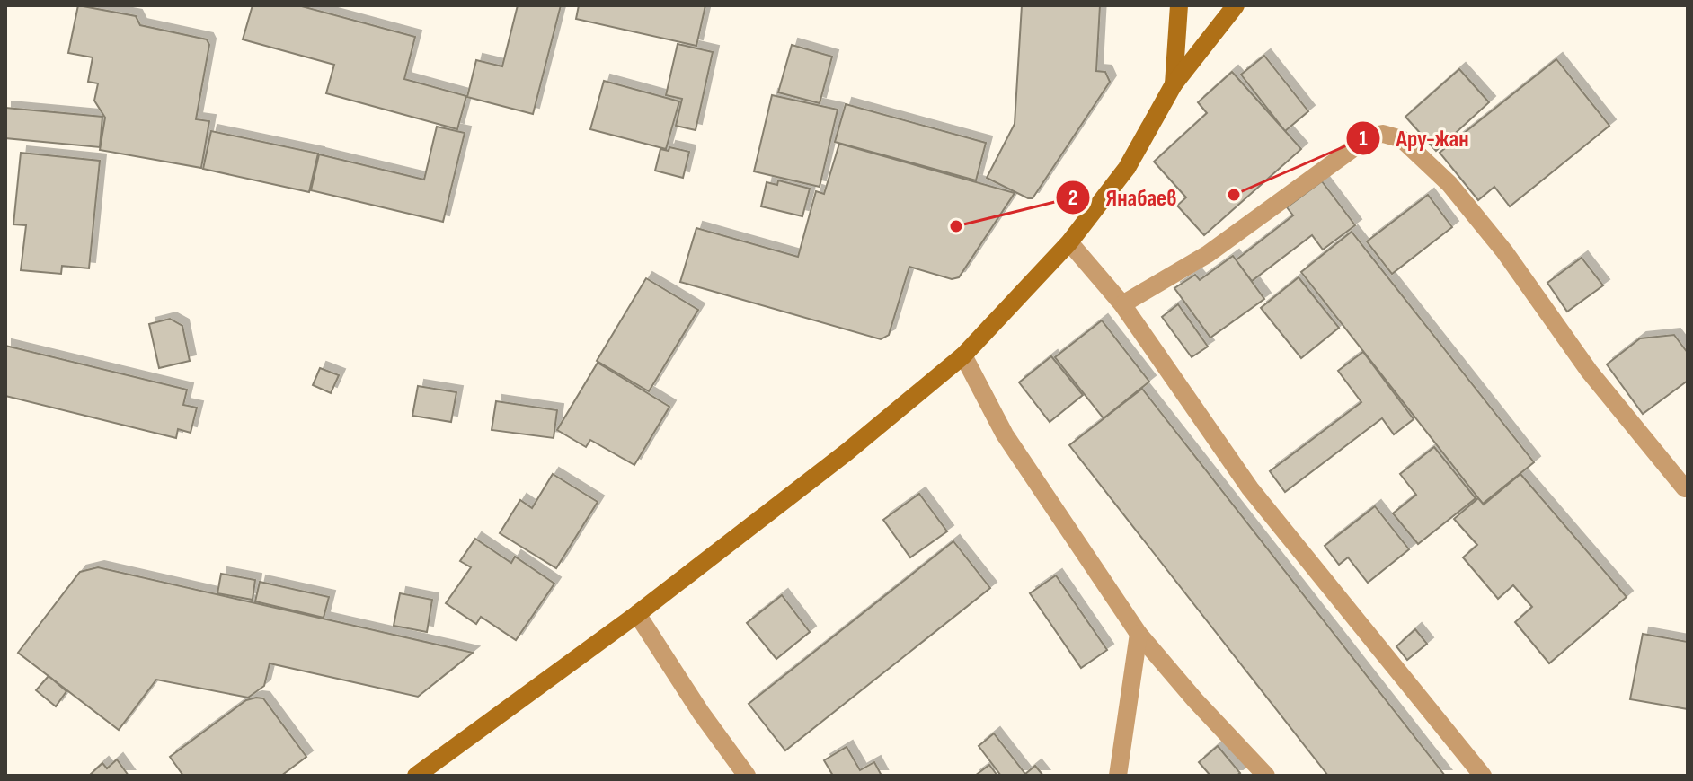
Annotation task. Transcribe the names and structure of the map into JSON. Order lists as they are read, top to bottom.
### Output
{
  "places": ["Ару-жан", "Янабаев"]
}
